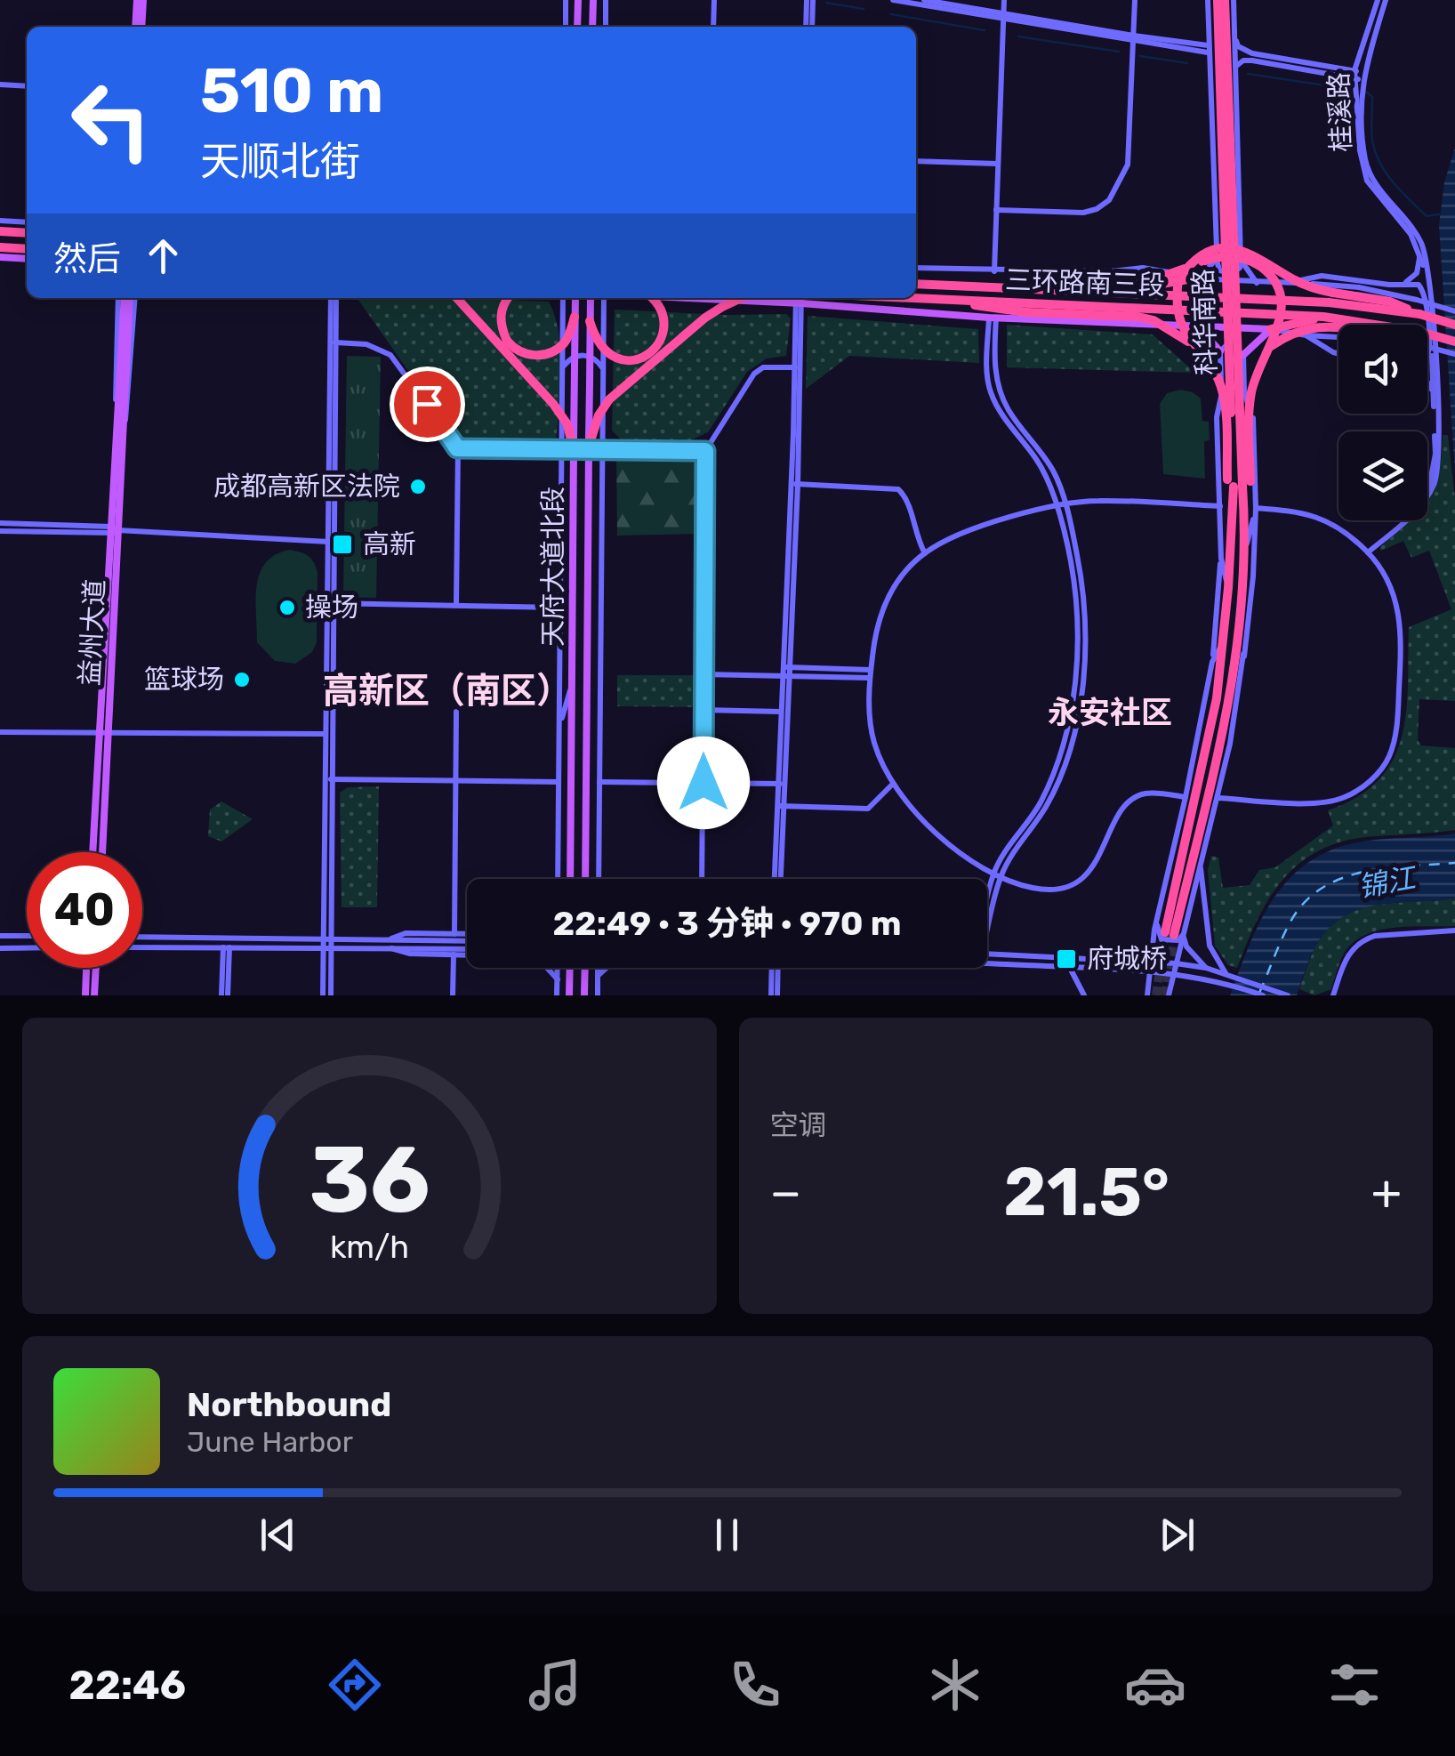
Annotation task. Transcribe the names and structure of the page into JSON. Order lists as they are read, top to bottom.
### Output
{
  "streets": {
    "highway": ["三环路南三段", "科华南路"],
    "main road": ["天府大道北段", "益州大道"],
    "street": ["桂溪路"]
  },
  "districts": ["高新区（南区）", "永安社区"],
  "water": ["锦江"],
  "places": {
    "other": ["成都高新区法院", "操场", "篮球场"],
    "transit": ["高新", "府城桥"]
  },
  "page": {
    "turn": ["510 m", "天顺北街"],
    "then": "然后",
    "limit": "40",
    "trip": "22:49 · 3 分钟 · 970 m",
    "tile": "空调",
    "heat": ["−", "21.5°", "+"],
    "song": ["Northbound", "June Harbor"],
    "tabs": "22:46",
    "gauge": ["36", "km/h"]
  }
}
